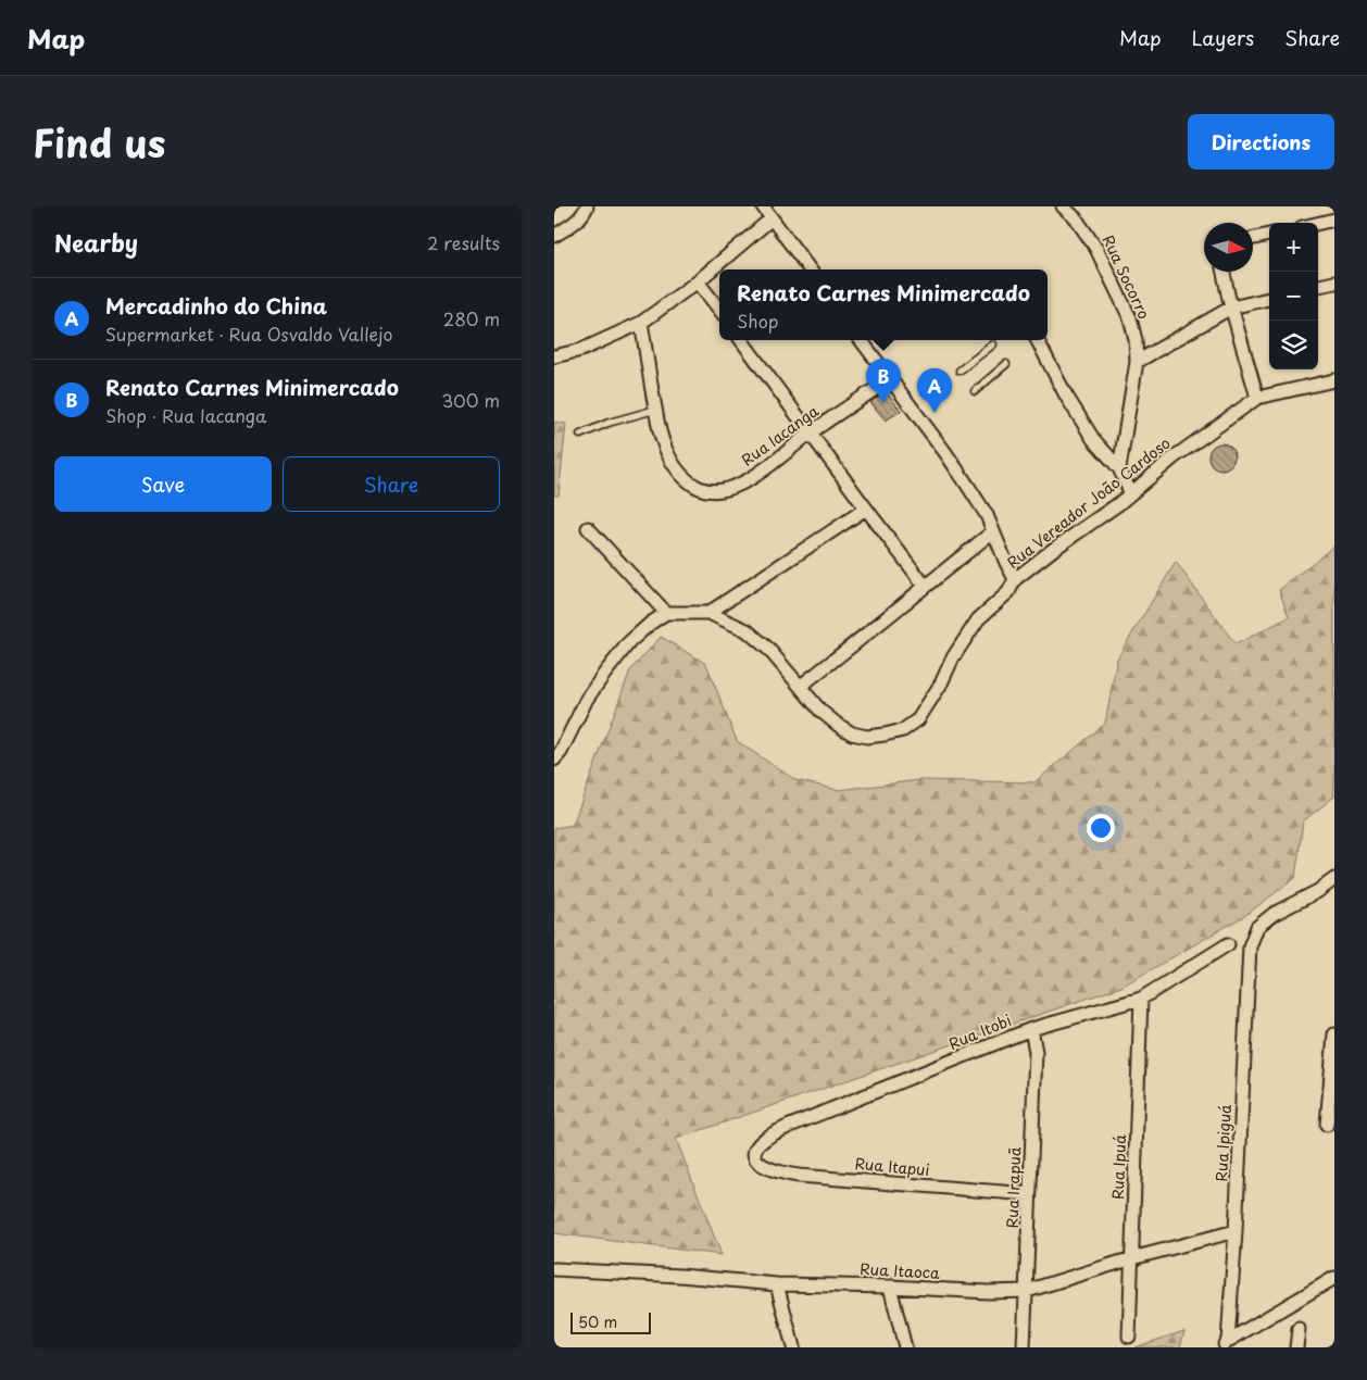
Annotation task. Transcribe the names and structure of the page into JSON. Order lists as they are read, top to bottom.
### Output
{
  "streets": {
    "street": [
      "Rua Socorro",
      "Rua Iacanga",
      "Rua Vereador João Cardoso",
      "Rua Itobi",
      "Rua Ipiguá",
      "Rua Itapui",
      "Rua Ipuá",
      "Rua Irapuã",
      "Rua Itaoca"
    ]
  },
  "crossings": [
    ["Rua Itobi", "Rua Itapui"],
    ["Rua Itobi", "Rua Ipuá"],
    ["Rua Itobi", "Rua Irapuã"],
    ["Rua Ipiguá", "Rua Itaoca"],
    ["Rua Itapui", "Rua Irapuã"],
    ["Rua Ipuá", "Rua Itaoca"],
    ["Rua Irapuã", "Rua Itaoca"]
  ],
  "scale_bar": "50 m",
  "north": "right",
  "page": {
    "header": "Map",
    "nav": ["Map", "Layers", "Share"],
    "title": "Find us",
    "buttons": [
      "Directions",
      ["Save", "Share"]
    ],
    "heading": ["Nearby", "2 results"],
    "map_buttons": ["+", "−"],
    "popup": ["Renato Carnes Minimercado", "Shop"],
    "list": [
      {
        "mark": "A",
        "name": "Mercadinho do China",
        "note": "Supermarket · Rua Osvaldo Vallejo",
        "value": "280 m"
      },
      {
        "mark": "B",
        "name": "Renato Carnes Minimercado",
        "note": "Shop · Rua Iacanga",
        "value": "300 m"
      }
    ],
    "pins": ["B", "A"],
    "scale": "50 m"
  }
}
